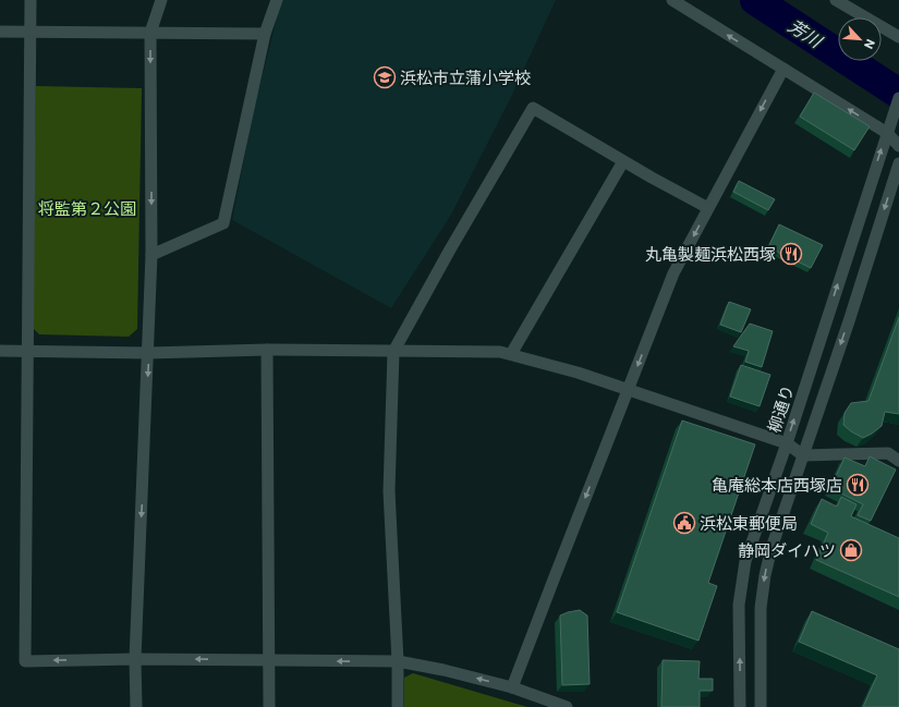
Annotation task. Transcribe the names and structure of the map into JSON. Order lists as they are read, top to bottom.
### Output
{
  "streets": {
    "street": ["柳通り"]
  },
  "water": ["芳川"],
  "parks": ["将監第２公園"],
  "places": {
    "school or university": ["浜松市立蒲小学校"],
    "restaurant": ["丸亀製麺浜松西塚", "亀庵総本店西塚店"],
    "public building": ["浜松東郵便局"],
    "shop": ["静岡ダイハツ"]
  },
  "north": "bottom right"
}
